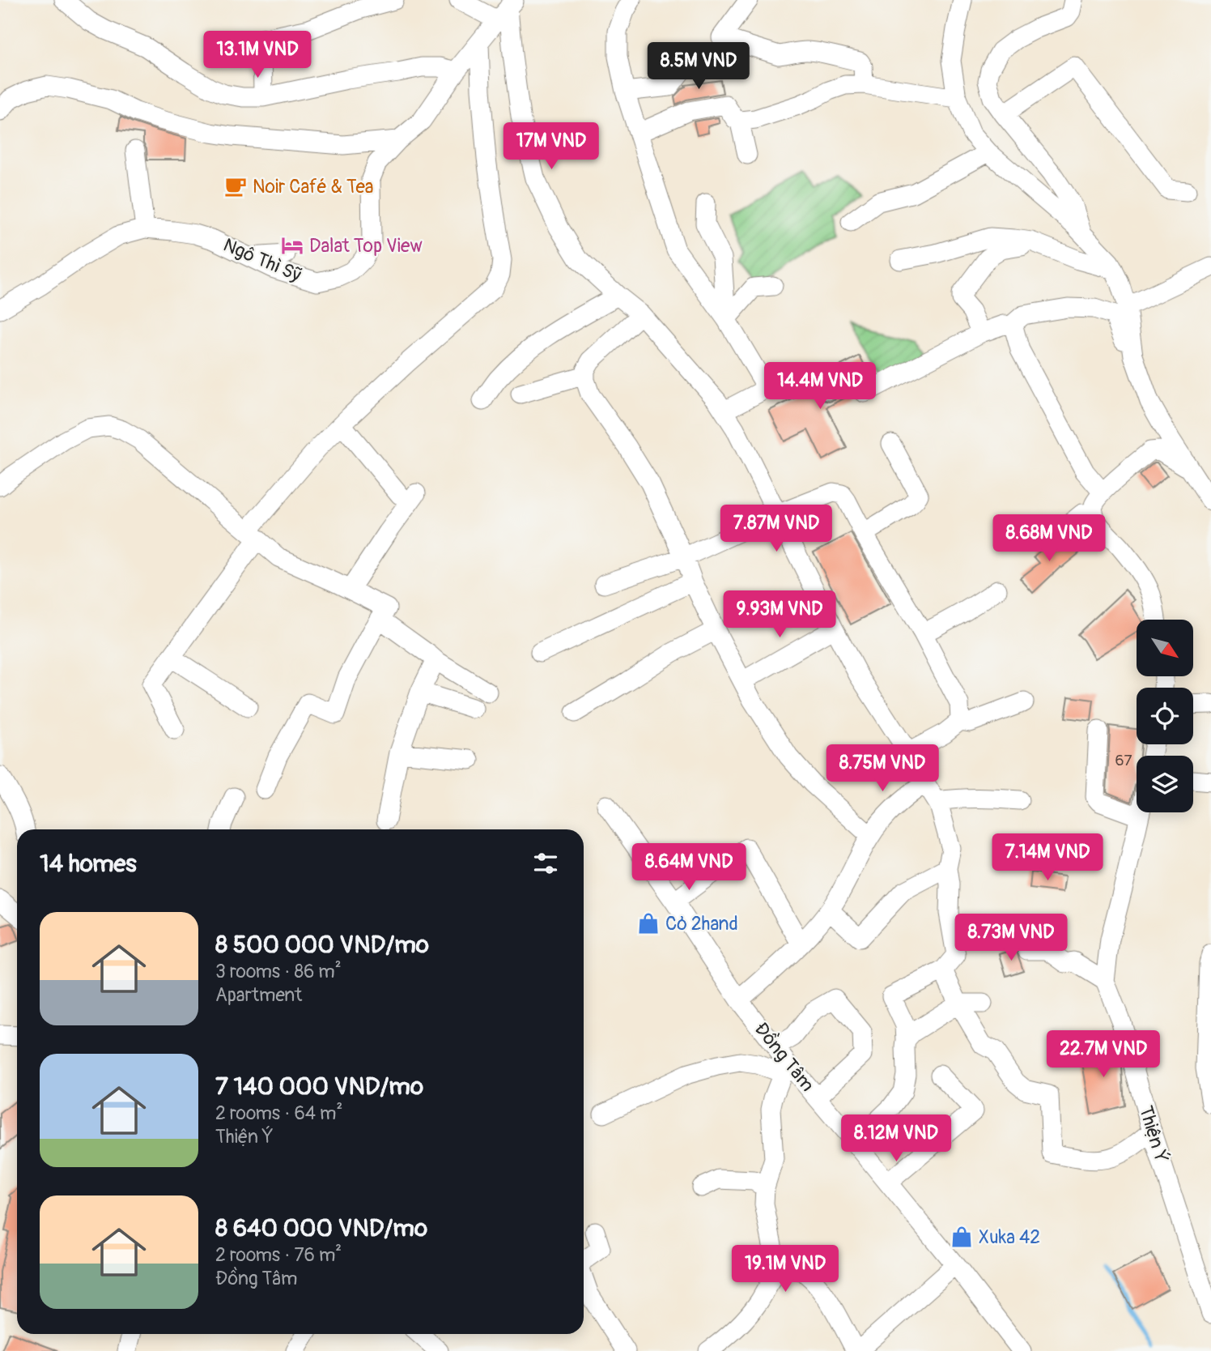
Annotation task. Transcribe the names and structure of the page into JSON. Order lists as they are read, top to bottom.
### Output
{
  "streets": {
    "street": ["Ngô Thì Sỹ", "Đồng Tâm", "Thiện Ý"]
  },
  "places": {
    "cafe": ["Noir Café & Tea"],
    "hotel": ["Dalat Top View"],
    "shop": ["Cỏ 2hand", "Xuka 42"]
  },
  "house_numbers": ["67"],
  "north": "bottom right",
  "page": {
    "price": [
      "13.1M VND",
      "8.5M VND",
      "17M VND",
      "14.4M VND",
      "7.87M VND",
      "8.68M VND",
      "9.93M VND",
      "8.75M VND",
      "7.14M VND",
      "8.64M VND",
      "8.73M VND",
      "22.7M VND",
      "8.12M VND",
      "19.1M VND"
    ],
    "heading": "14 homes",
    "list": [
      {
        "name": "8 500 000 VND/mo",
        "note": "3 rooms · 86 m² · Apartment"
      },
      {
        "name": "7 140 000 VND/mo",
        "note": "2 rooms · 64 m² · Thiện Ý"
      },
      {
        "name": "8 640 000 VND/mo",
        "note": "2 rooms · 76 m² · Đồng Tâm"
      }
    ]
  }
}
